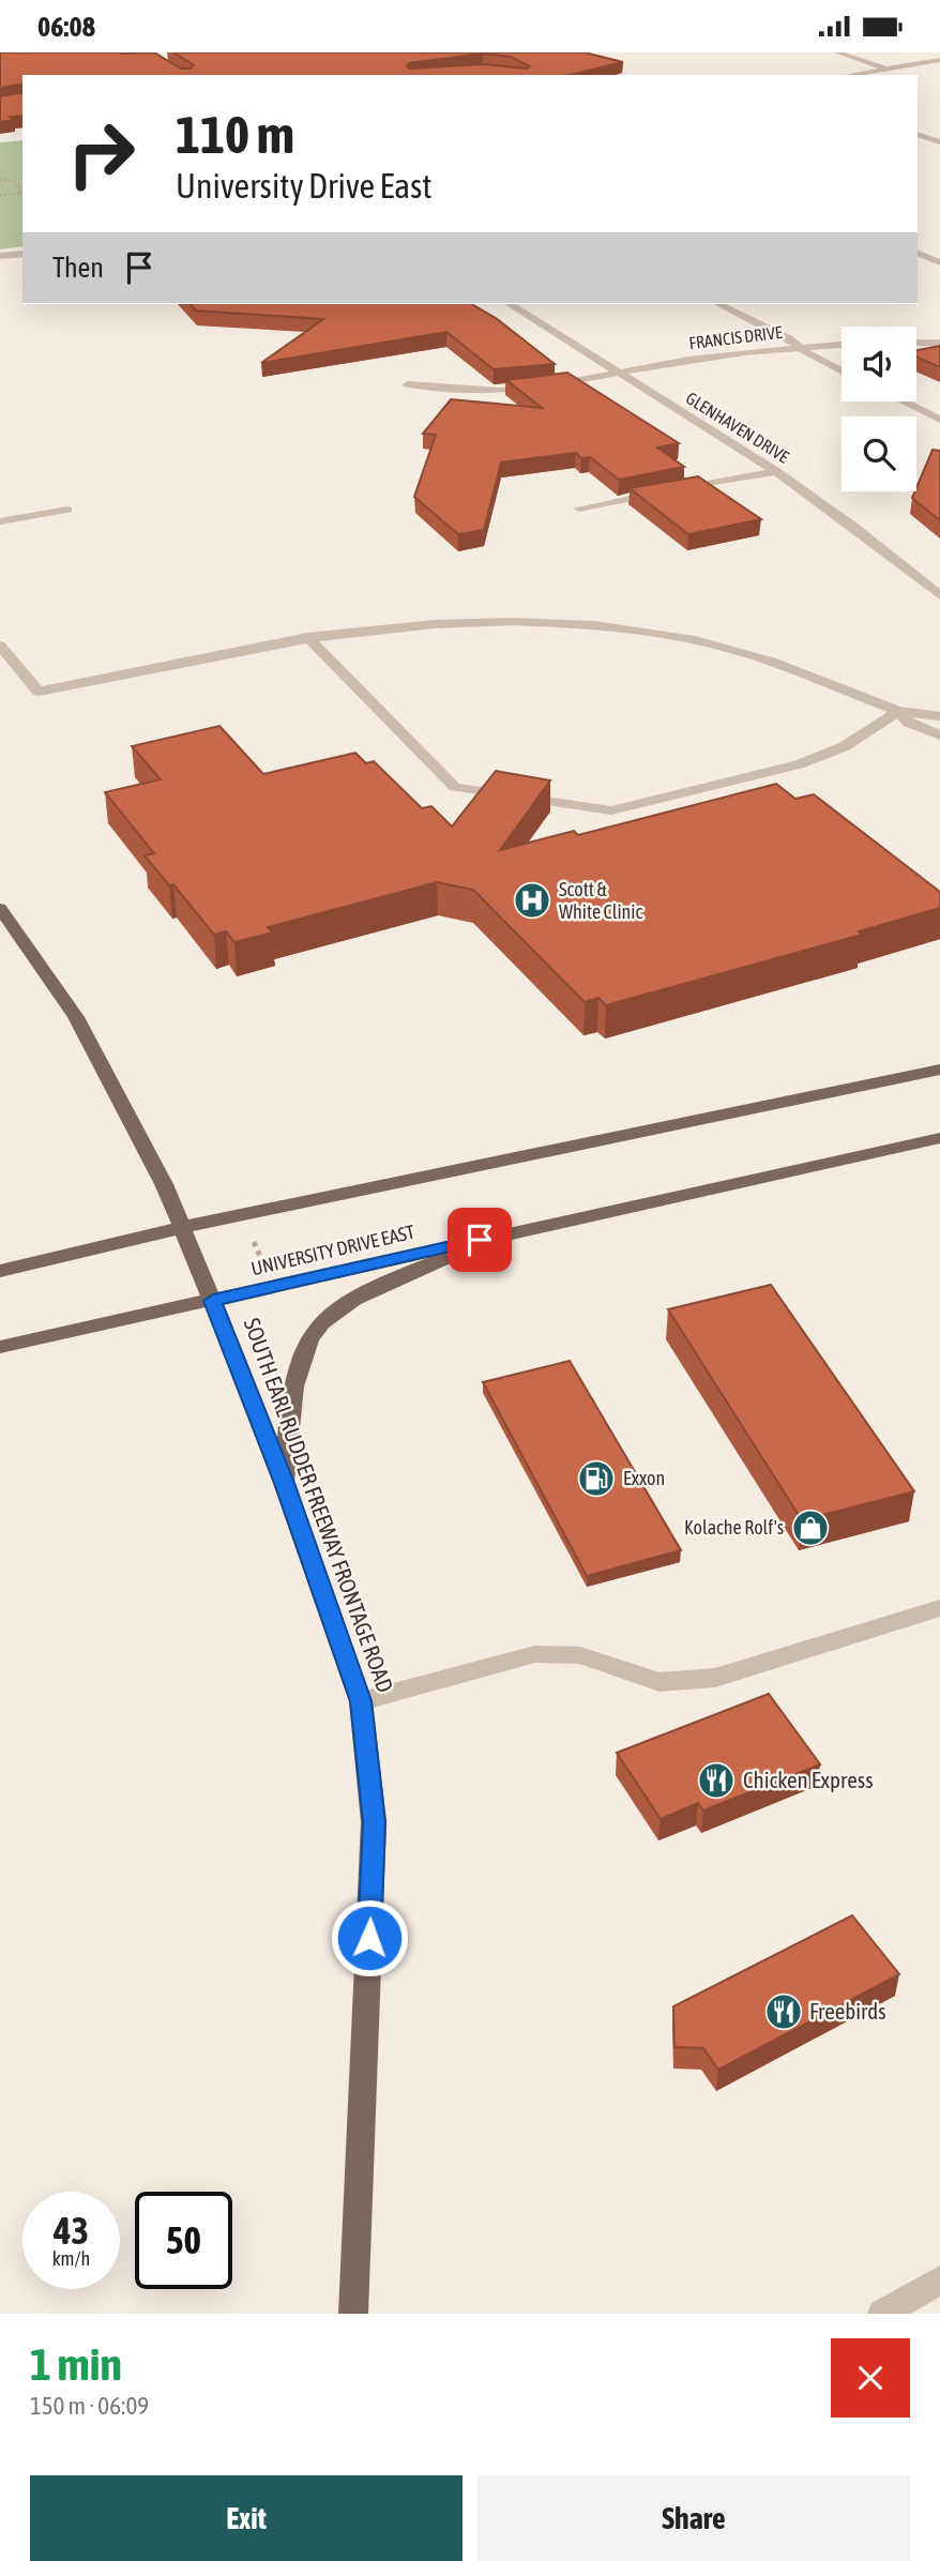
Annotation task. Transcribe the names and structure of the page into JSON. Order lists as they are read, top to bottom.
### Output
{
  "streets": {
    "main road": ["UNIVERSITY DRIVE EAST", "SOUTH EARL RUDDER FREEWAY FRONTAGE ROAD"],
    "street": ["FRANCIS DRIVE", "GLENHAVEN DRIVE"]
  },
  "crossings": [
    ["FRANCIS DRIVE", "GLENHAVEN DRIVE"],
    ["UNIVERSITY DRIVE EAST", "SOUTH EARL RUDDER FREEWAY FRONTAGE ROAD"]
  ],
  "places": {
    "hospital": ["Scott & White Clinic"],
    "fuel station": ["Exxon"],
    "shop": ["Kolache Rolf's"],
    "restaurant": ["Chicken Express", "Freebirds"]
  },
  "page": {
    "status": "06:08",
    "turn": ["110 m", "University Drive East"],
    "then": "Then",
    "speed": "43 km/h",
    "limit": "50",
    "heading": ["1 min", "150 m · 06:09"],
    "buttons": ["Exit", "Share"]
  }
}
